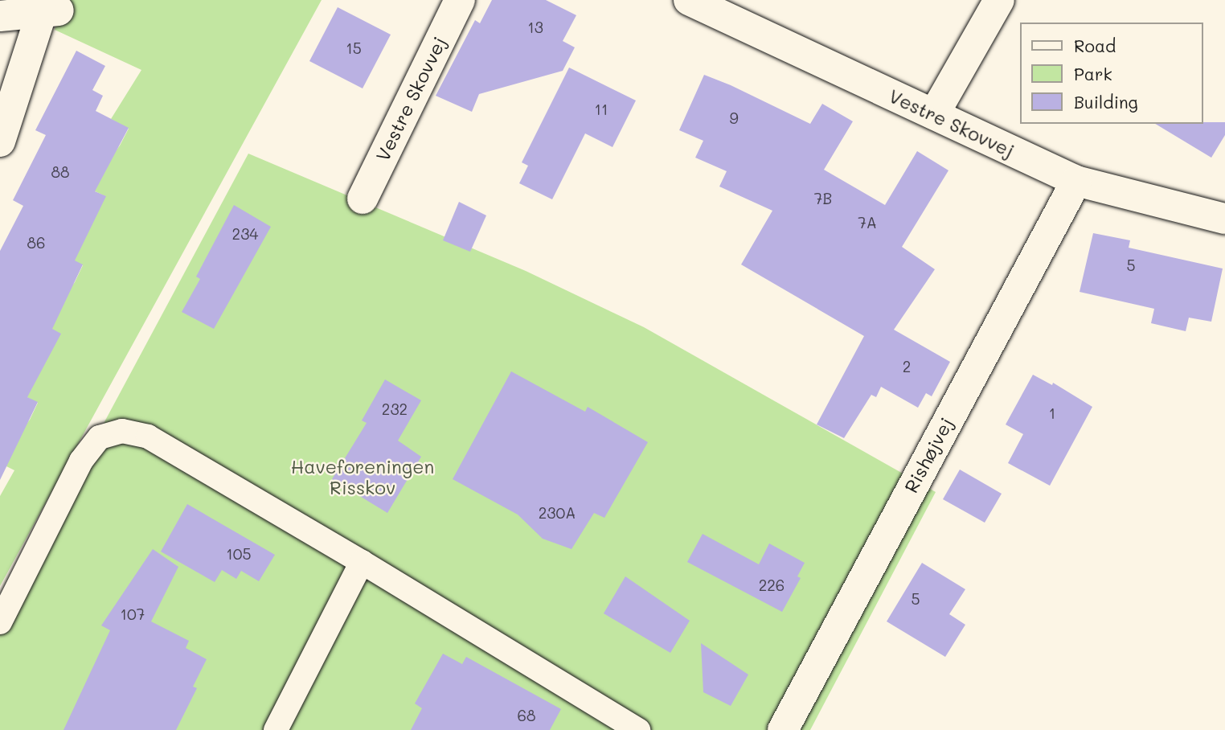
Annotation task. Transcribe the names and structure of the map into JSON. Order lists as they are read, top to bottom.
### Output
{
  "streets": {
    "street": ["Vestre Skovvej", "Rishøjvej"]
  },
  "crossings": [
    ["Vestre Skovvej", "Rishøjvej"]
  ],
  "parks": ["Haveforeningen Risskov"],
  "house_numbers": [
    "13",
    "15",
    "11",
    "9",
    "88",
    "7B",
    "7A",
    "234",
    "86",
    "5",
    "2",
    "232",
    "1",
    "230A",
    "105",
    "226",
    "5",
    "107",
    "68"
  ],
  "legend": ["Road", "Park", "Building"]
}
